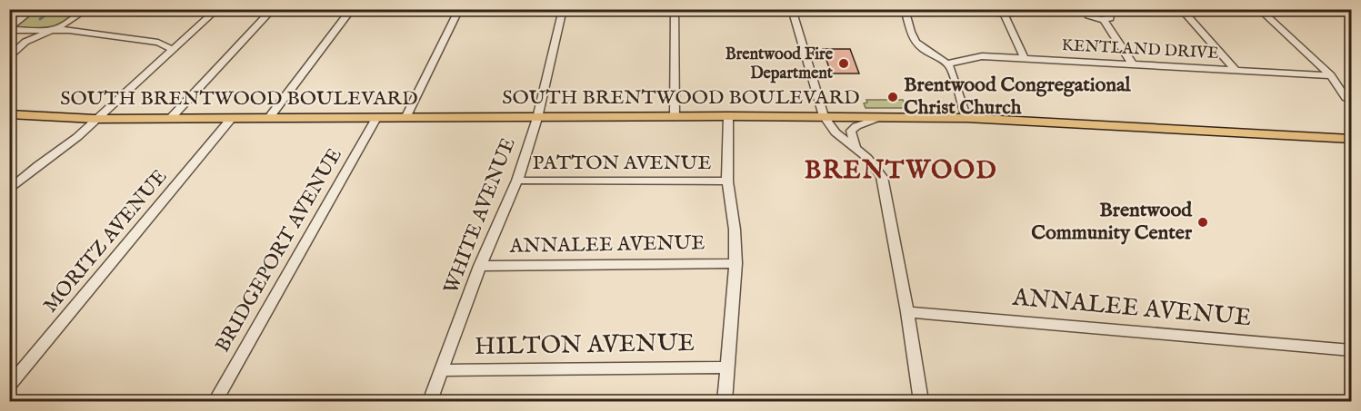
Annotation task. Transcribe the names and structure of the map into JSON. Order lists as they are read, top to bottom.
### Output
{
  "streets": {
    "main road": ["SOUTH BRENTWOOD BOULEVARD"],
    "street": [
      "KENTLAND DRIVE",
      "PATTON AVENUE",
      "WHITE AVENUE",
      "MORITZ AVENUE",
      "ANNALEE AVENUE",
      "BRIDGEPORT AVENUE",
      "HILTON AVENUE"
    ]
  },
  "crossings": [
    ["SOUTH BRENTWOOD BOULEVARD", "WHITE AVENUE"],
    ["SOUTH BRENTWOOD BOULEVARD", "MORITZ AVENUE"],
    ["SOUTH BRENTWOOD BOULEVARD", "BRIDGEPORT AVENUE"],
    ["PATTON AVENUE", "WHITE AVENUE"],
    ["WHITE AVENUE", "ANNALEE AVENUE"],
    ["WHITE AVENUE", "HILTON AVENUE"]
  ],
  "districts": ["BRENTWOOD"],
  "places": ["Brentwood Fire Department", "Brentwood Congregational Christ Church", "Brentwood Community Center"]
}
